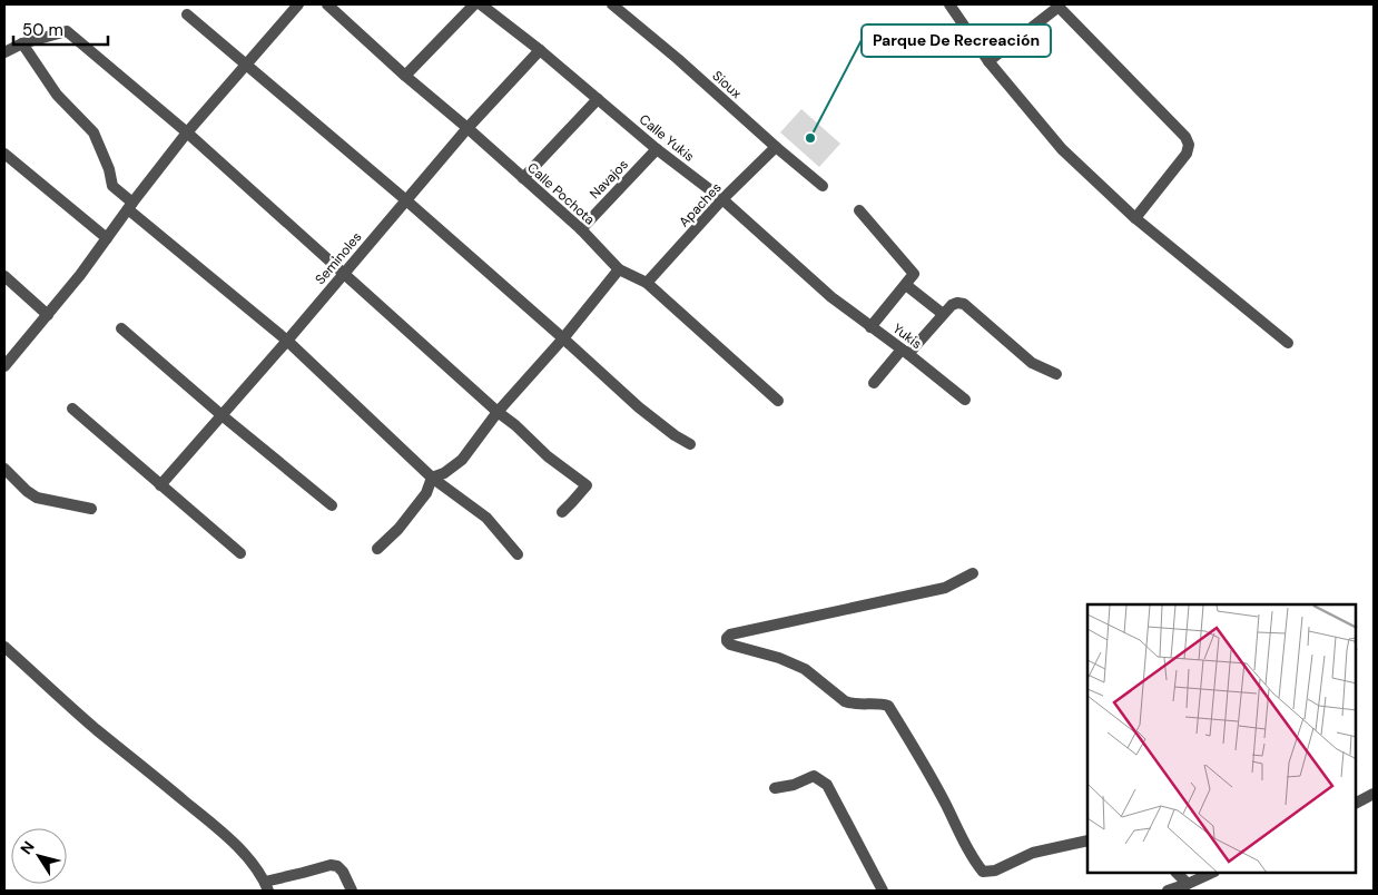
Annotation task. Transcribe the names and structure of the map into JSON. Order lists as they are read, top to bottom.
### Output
{
  "streets": {
    "street": [
      "Sioux",
      "Calle Yukis",
      "Navajos",
      "Calle Pochota",
      "Apaches",
      "Seminoles",
      "Yukis"
    ]
  },
  "crossings": [
    ["Sioux", "Apaches"],
    ["Calle Yukis", "Navajos"],
    ["Calle Yukis", "Apaches"],
    ["Calle Yukis", "Seminoles"],
    ["Calle Yukis", "Yukis"],
    ["Navajos", "Calle Pochota"],
    ["Calle Pochota", "Apaches"],
    ["Calle Pochota", "Seminoles"]
  ],
  "places": ["Parque De Recreación"],
  "scale_bar": "50 m",
  "north": "top left"
}
